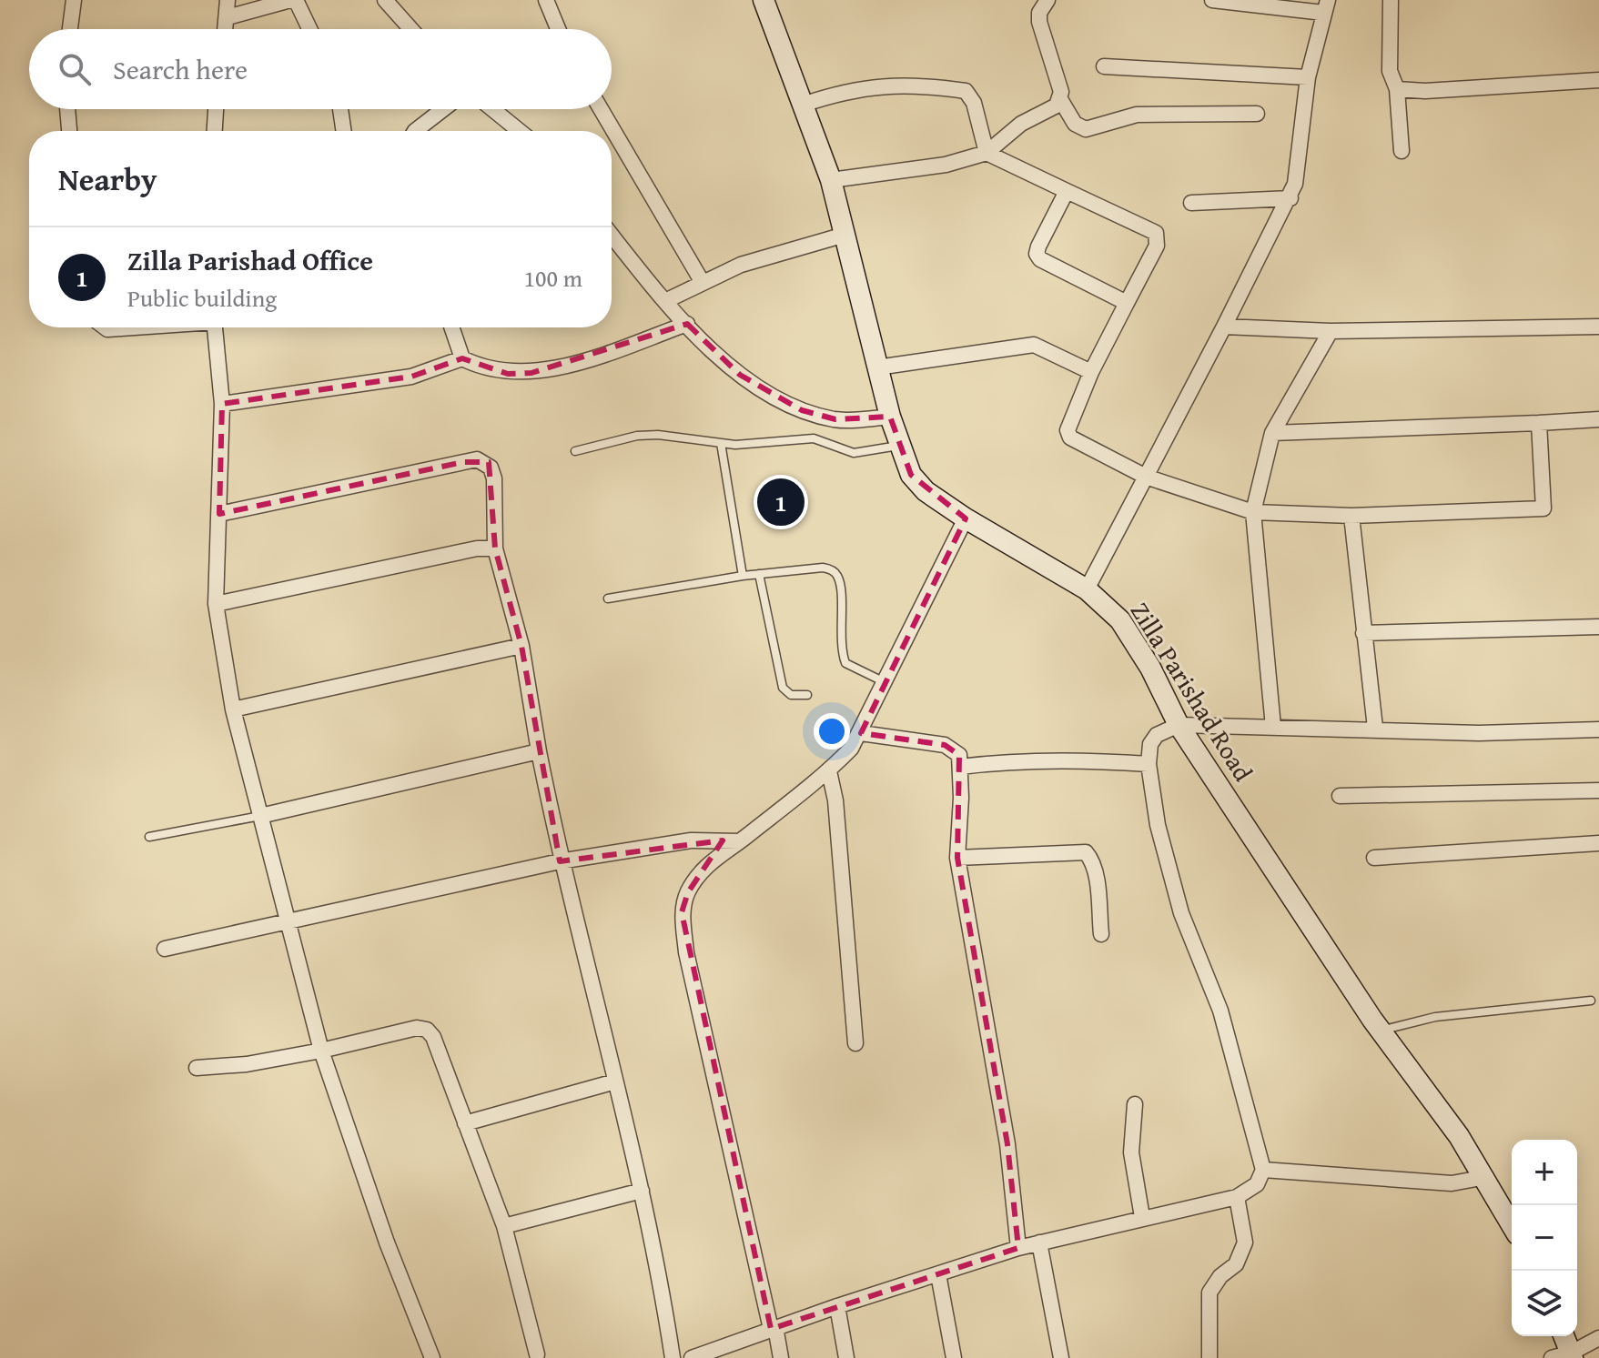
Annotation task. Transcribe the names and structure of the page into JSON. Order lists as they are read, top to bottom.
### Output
{
  "streets": {
    "main road": ["Zilla Parishad Road"]
  },
  "page": {
    "search": "Search here",
    "heading": "Nearby",
    "list": [
      {
        "mark": "1",
        "name": "Zilla Parishad Office",
        "note": "Public building",
        "value": "100 m"
      }
    ],
    "pins": "1",
    "map_buttons": ["+", "−"]
  }
}
